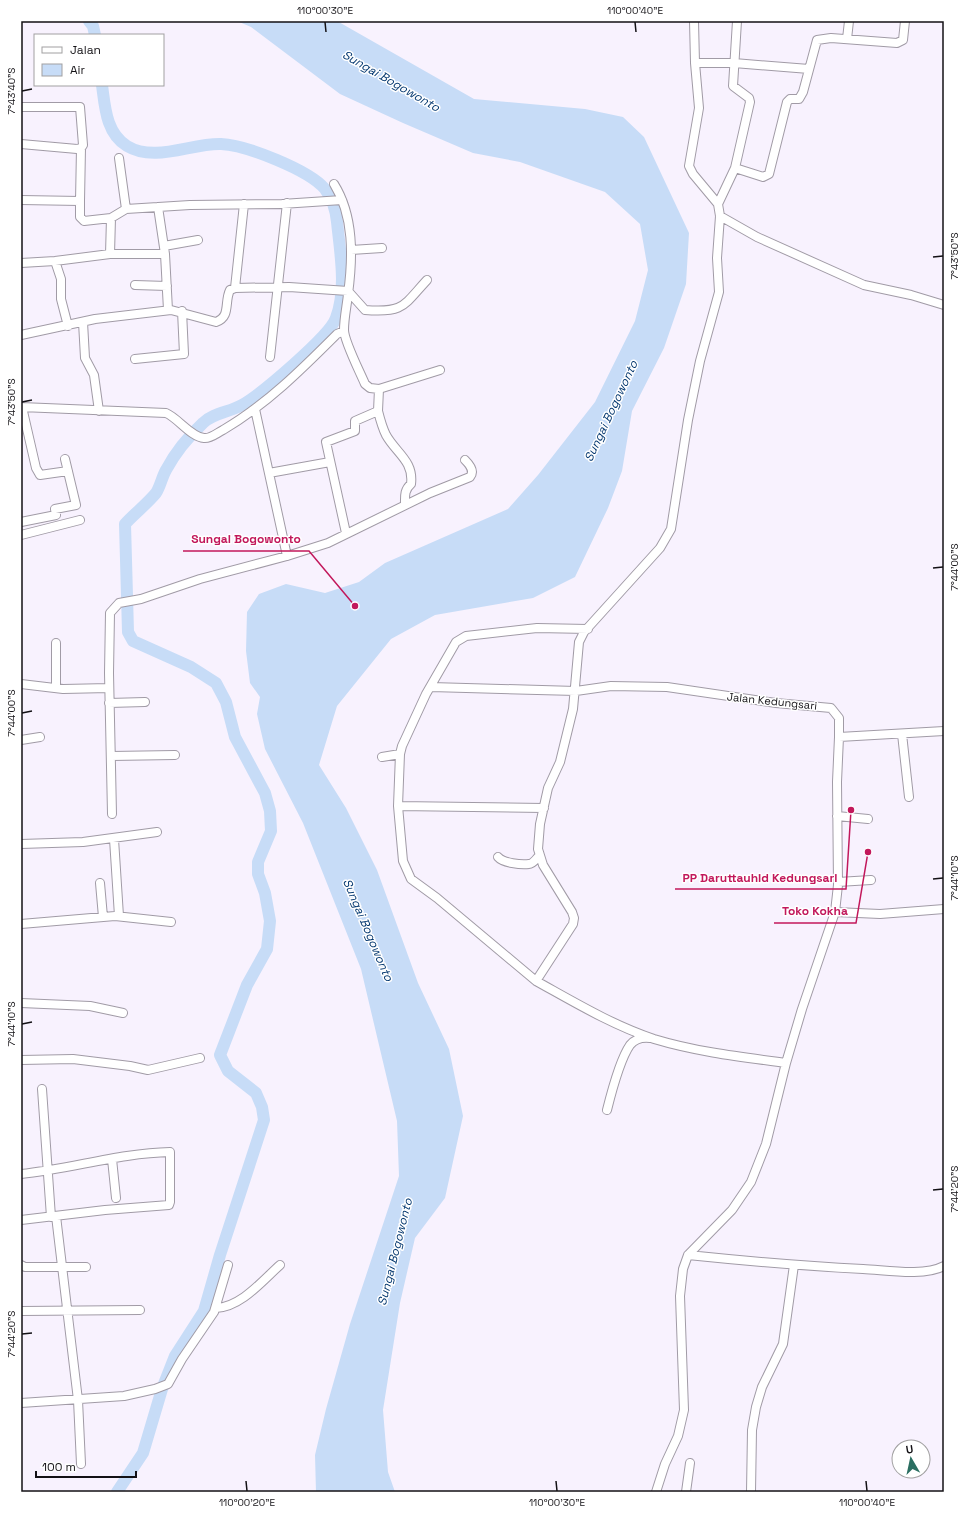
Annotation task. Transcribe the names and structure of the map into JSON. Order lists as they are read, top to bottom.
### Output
{
  "streets": {
    "street": ["Jalan Kedungsari"]
  },
  "water": ["Sungai Bogowonto"],
  "places": ["Sungai Bogowonto", "PP Daruttauhid Kedungsari", "Toko Kokha"],
  "legend": ["Jalan", "Air"],
  "scale_bar": "100 m",
  "north": "top",
  "coordinates": [
    "110°00'30\"E",
    "110°00'40\"E",
    "7°43'40\"S",
    "7°43'50\"S",
    "7°44'00\"S",
    "7°44'10\"S",
    "7°44'20\"S",
    "110°00'20\"E"
  ]
}
